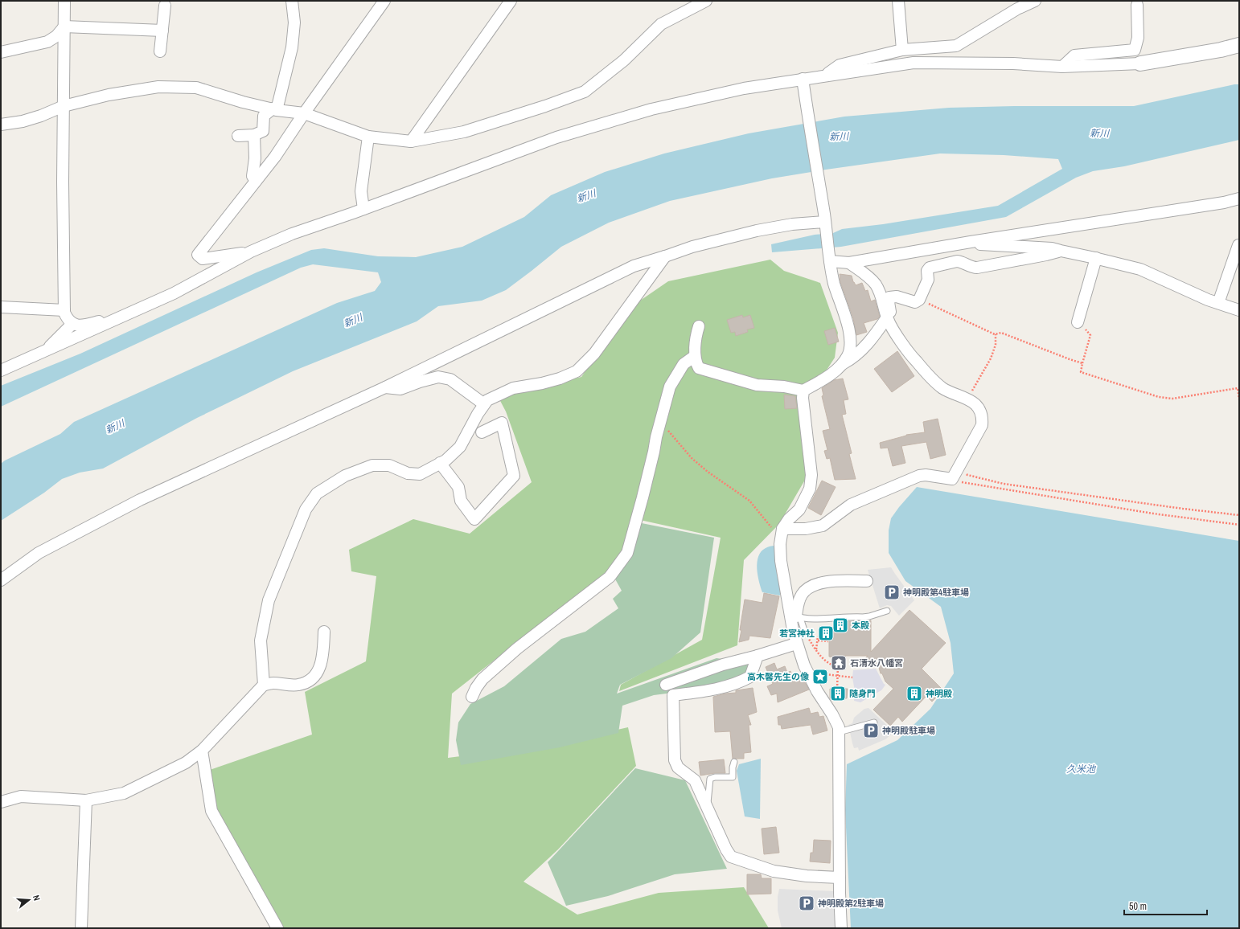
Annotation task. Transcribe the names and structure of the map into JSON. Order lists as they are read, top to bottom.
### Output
{
  "water": ["新川", "久米池"],
  "places": {
    "parking": ["神明殿第4駐車場", "神明殿駐車場", "神明殿第2駐車場"],
    "building": [
      "本殿",
      "若宮神社",
      "随身門",
      "神明殿"
    ],
    "temple": ["石清水八幡宮"],
    "place": ["高木馨先生の像"]
  },
  "scale_bar": "50 m",
  "north": "right"
}
